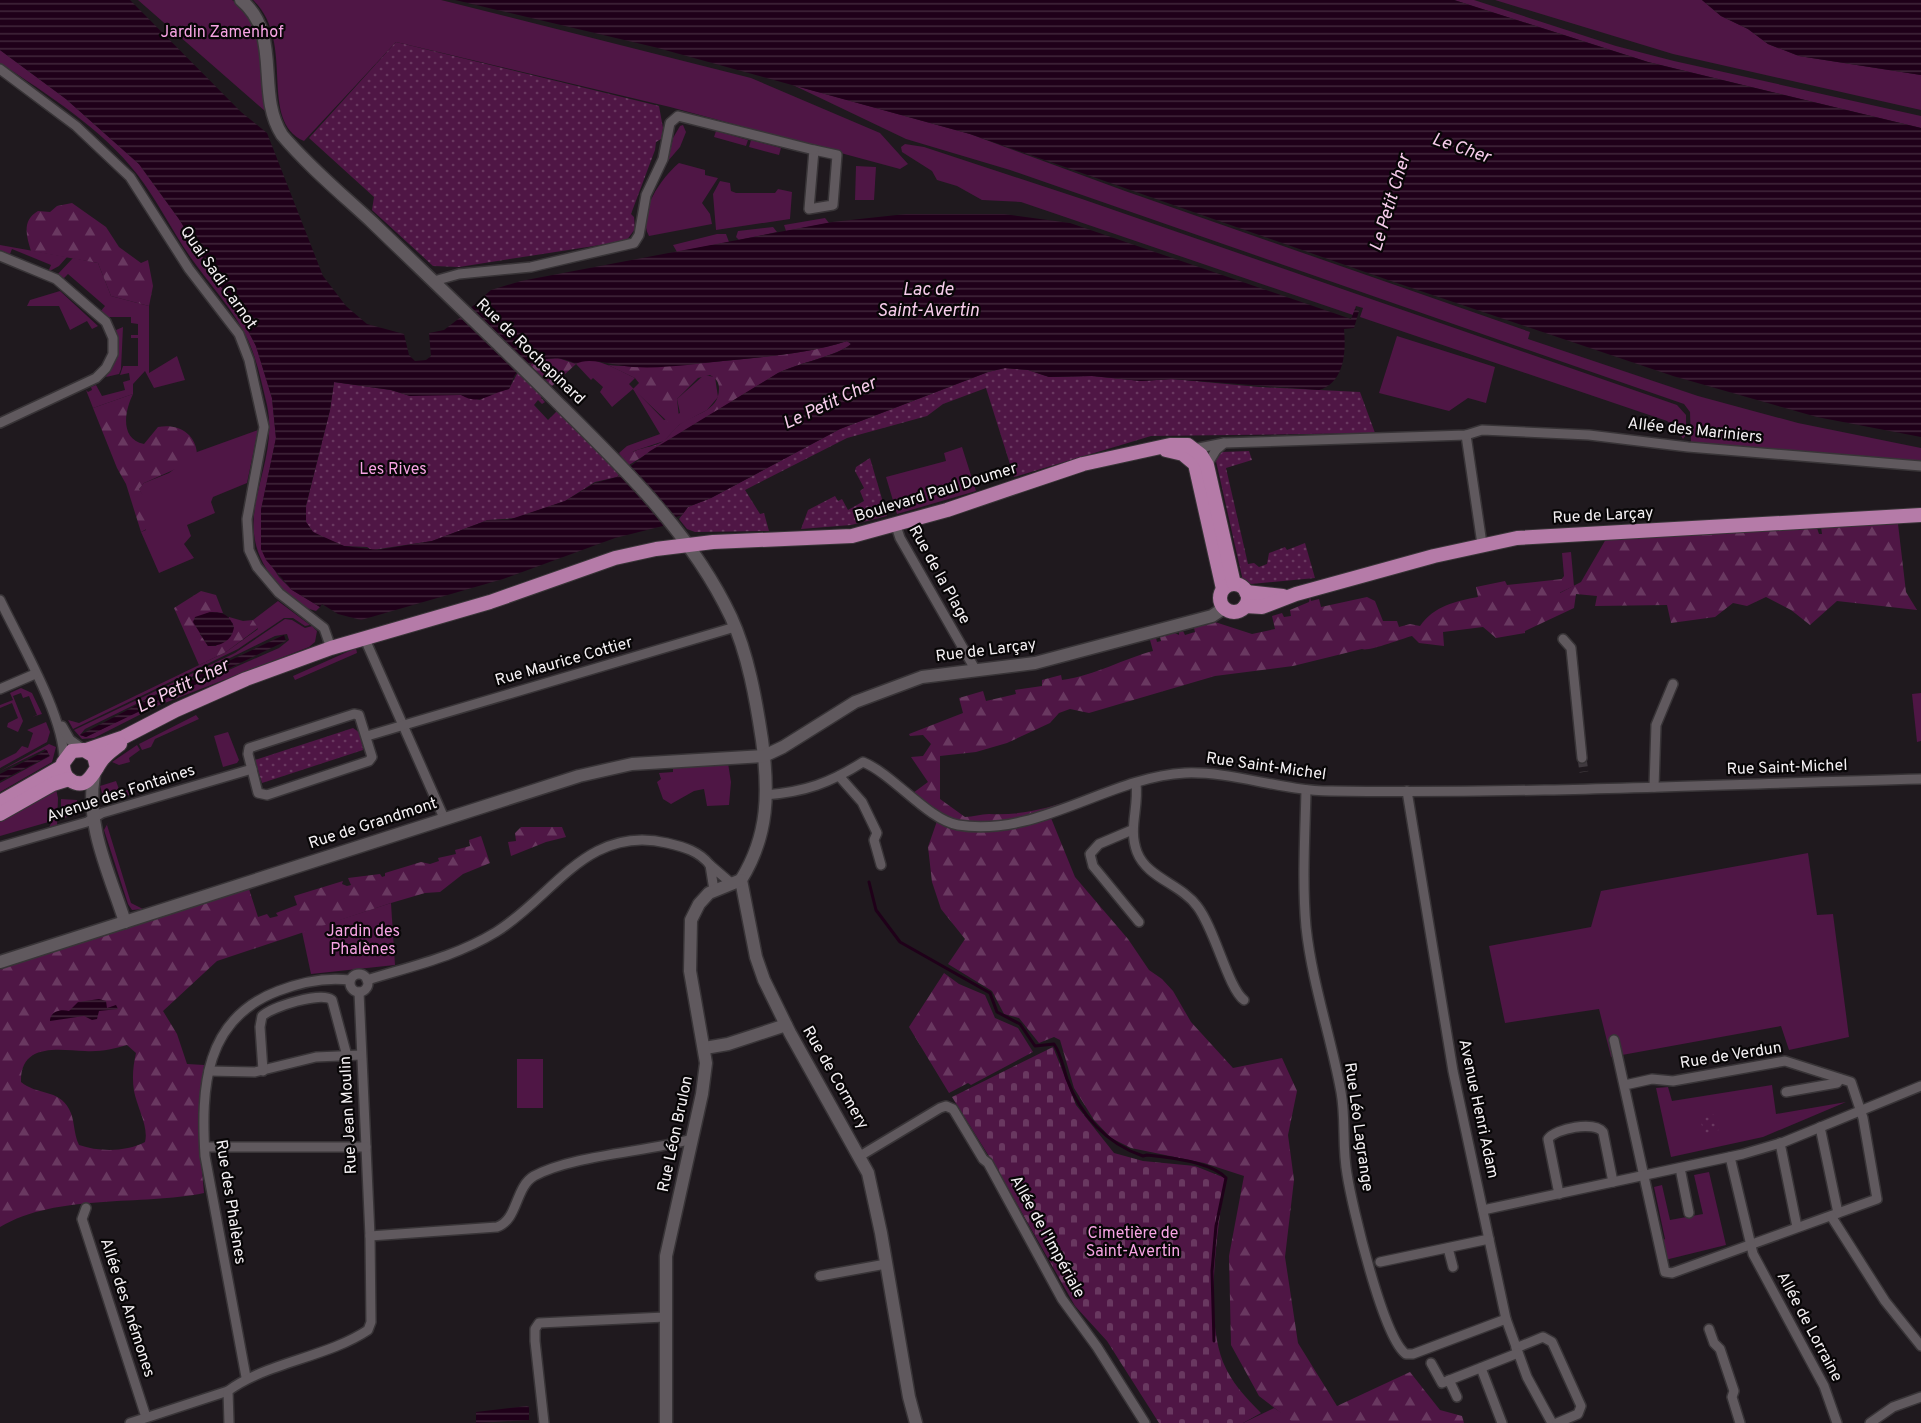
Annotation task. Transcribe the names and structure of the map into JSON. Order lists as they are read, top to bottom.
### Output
{
  "streets": {
    "main road": ["Boulevard Paul Doumer", "Rue de Larçay"],
    "street": [
      "Quai Sadi Carnot",
      "Rue de Rochepinard",
      "Allée des Mariniers",
      "Rue de la Plage",
      "Rue Maurice Cottier",
      "Rue Saint-Michel",
      "Avenue des Fontaines",
      "Rue de Grandmont",
      "Rue de Verdun",
      "Rue de Cormery",
      "Avenue Henri Adam",
      "Rue Jean Moulin",
      "Rue Léo Lagrange",
      "Rue Léon Brulon",
      "Rue des Phalènes",
      "Allée de l'Impériale",
      "Allée des Anémones",
      "Allée de Lorraine"
    ]
  },
  "crossings": [
    ["Rue de Rochepinard", "Boulevard Paul Doumer"],
    ["Rue de Rochepinard", "Rue de Larçay"],
    ["Rue de Rochepinard", "Rue Maurice Cottier"],
    ["Rue de Rochepinard", "Rue de Grandmont"],
    ["Allée des Mariniers", "Boulevard Paul Doumer"],
    ["Boulevard Paul Doumer", "Rue de la Plage"],
    ["Rue de Larçay", "Rue de la Plage"],
    ["Rue de Larçay", "Rue de Grandmont"],
    ["Rue Saint-Michel", "Avenue Henri Adam"],
    ["Rue Saint-Michel", "Rue Léo Lagrange"],
    ["Rue de Cormery", "Rue Léon Brulon"],
    ["Rue de Cormery", "Allée de l'Impériale"],
    ["Avenue Henri Adam", "Rue Léo Lagrange"],
    ["Rue Jean Moulin", "Rue des Phalènes"]
  ],
  "water": ["Le Cher", "Le Petit Cher", "Lac de Saint-Avertin"],
  "parks": [
    "Jardin Zamenhof",
    "Les Rives",
    "Jardin des Phalènes",
    "Cimetière de Saint-Avertin"
  ]
}
